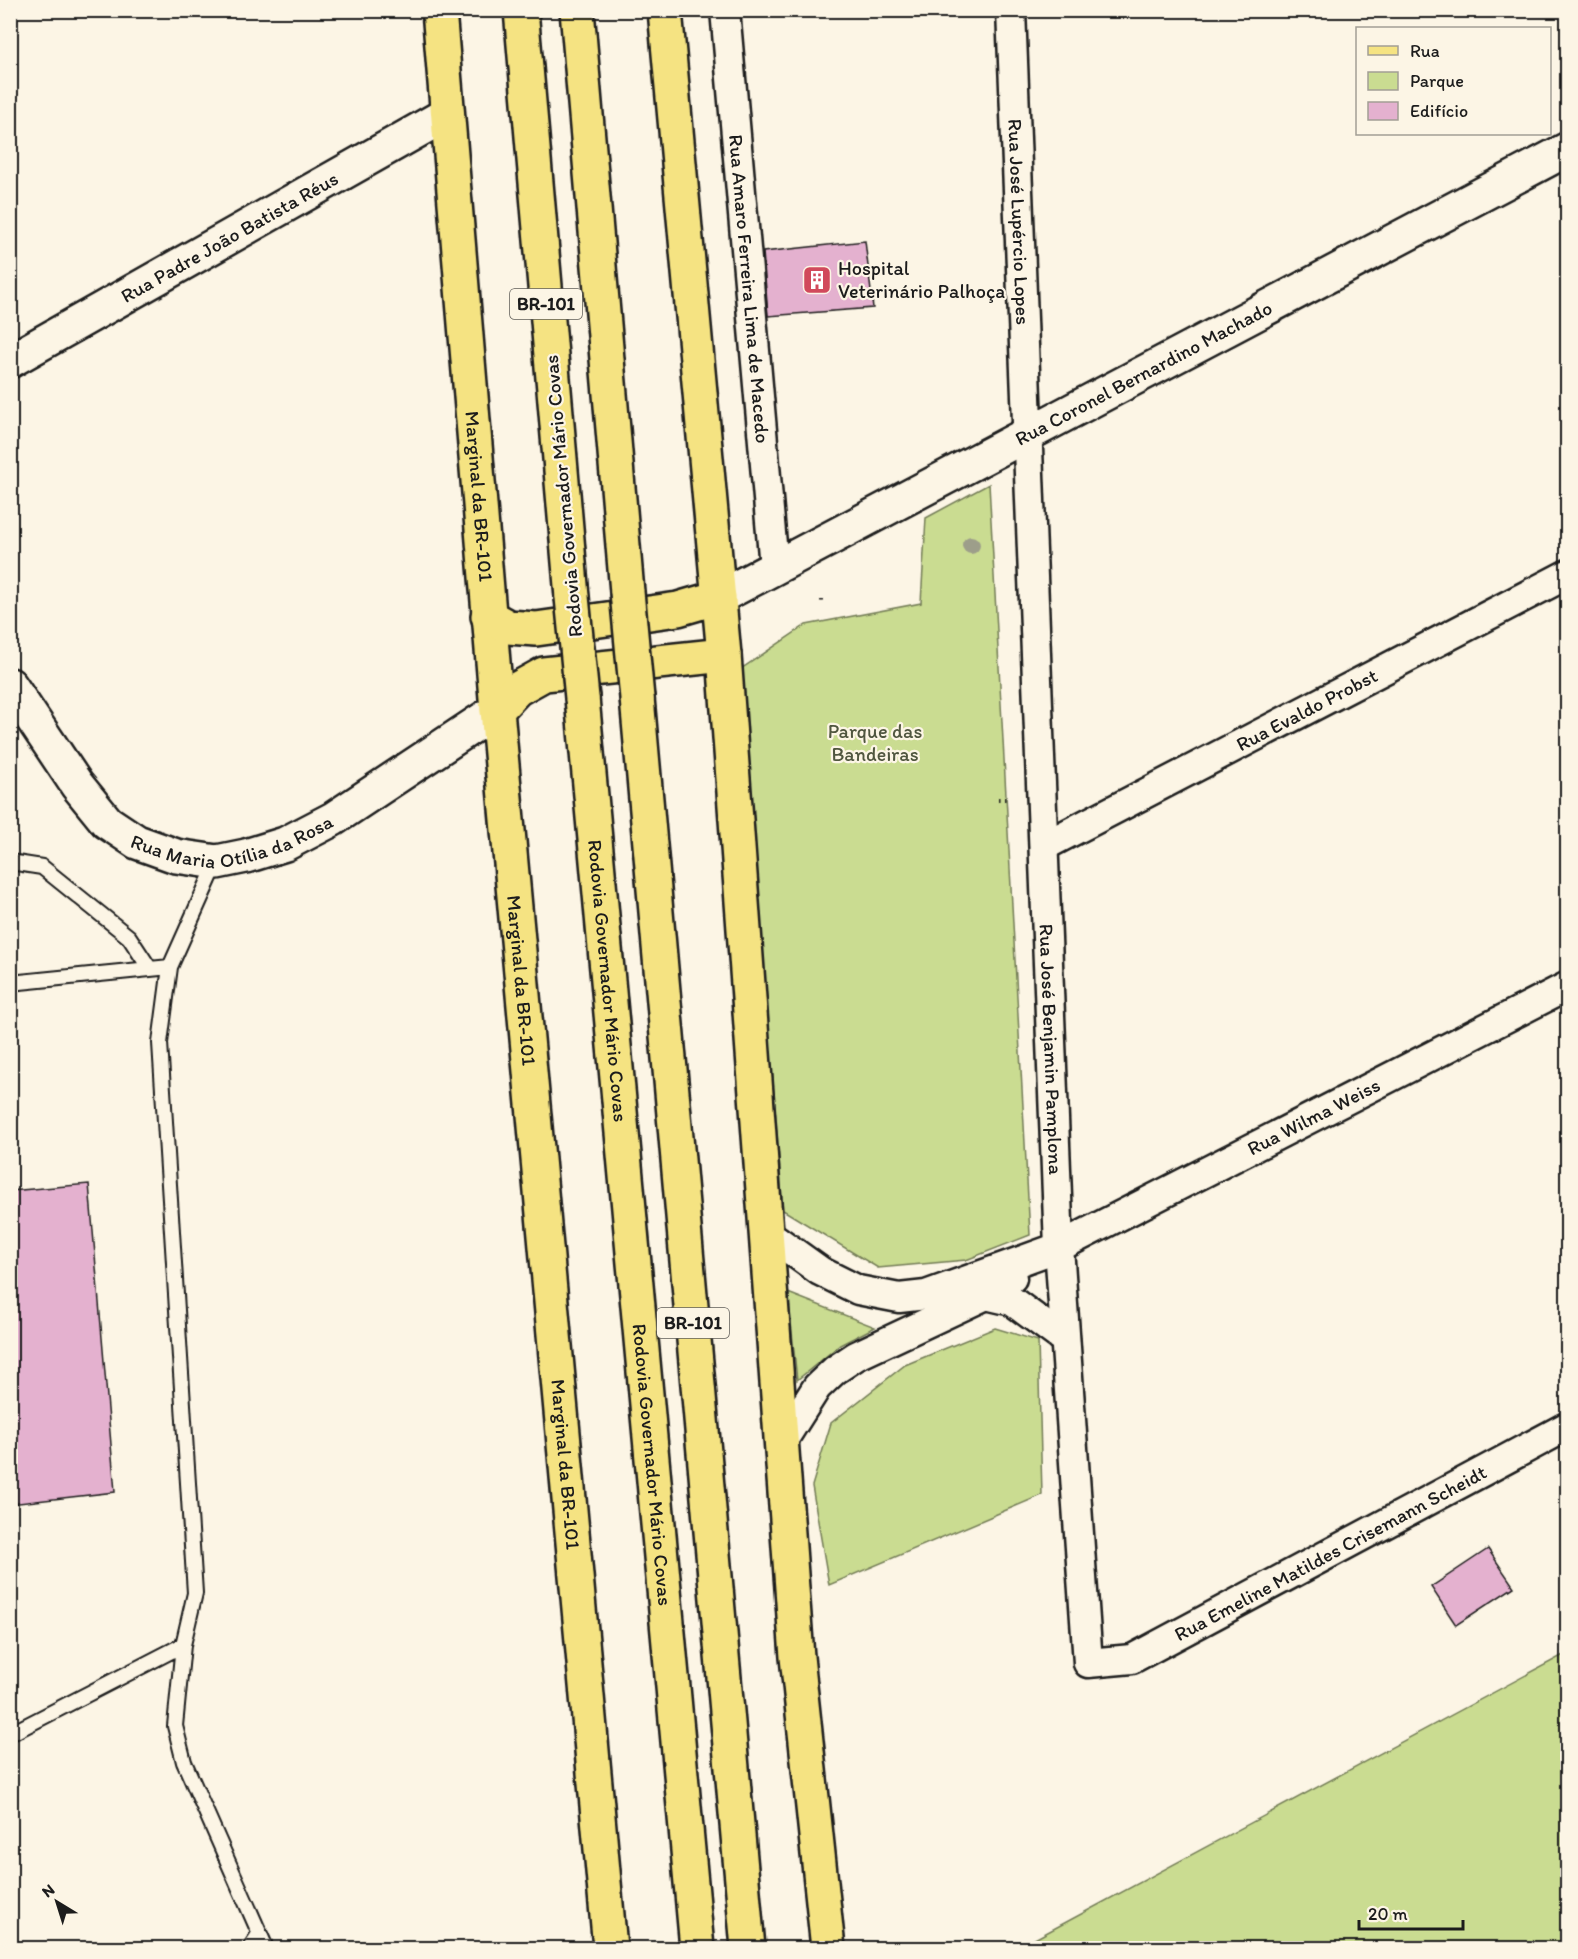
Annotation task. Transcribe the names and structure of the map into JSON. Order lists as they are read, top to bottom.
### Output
{
  "streets": {
    "main road": ["BR-101", "Marginal da BR-101", "Rodovia Governador Mário Covas"],
    "street": [
      "Rua José Lupércio Lopes",
      "Rua Padre João Batista Réus",
      "Rua Amaro Ferreira Lima de Macedo",
      "Rua Coronel Bernardino Machado",
      "Rua Evaldo Probst",
      "Rua Maria Otília da Rosa",
      "Rua José Benjamin Pamplona",
      "Rua Wilma Weiss",
      "Rua Emeline Matildes Crisemann Scheidt"
    ]
  },
  "crossings": [
    ["Rua José Lupércio Lopes", "Rua Coronel Bernardino Machado"],
    ["Rua José Lupércio Lopes", "Rua José Benjamin Pamplona"],
    ["Rua Padre João Batista Réus", "Marginal da BR-101"],
    ["Rua Amaro Ferreira Lima de Macedo", "Rua Coronel Bernardino Machado"],
    ["Rua Coronel Bernardino Machado", "Rua José Benjamin Pamplona"],
    ["Marginal da BR-101", "Rua Maria Otília da Rosa"],
    ["Rua Evaldo Probst", "Rua José Benjamin Pamplona"],
    ["Rua José Benjamin Pamplona", "Rua Wilma Weiss"],
    ["Rua José Benjamin Pamplona", "Rua Emeline Matildes Crisemann Scheidt"]
  ],
  "parks": ["Parque das Bandeiras"],
  "places": {
    "building": ["Hospital Veterinário Palhoça"]
  },
  "legend": ["Rua", "Parque", "Edifício"],
  "scale_bar": "20 m",
  "north": "top left"
}
